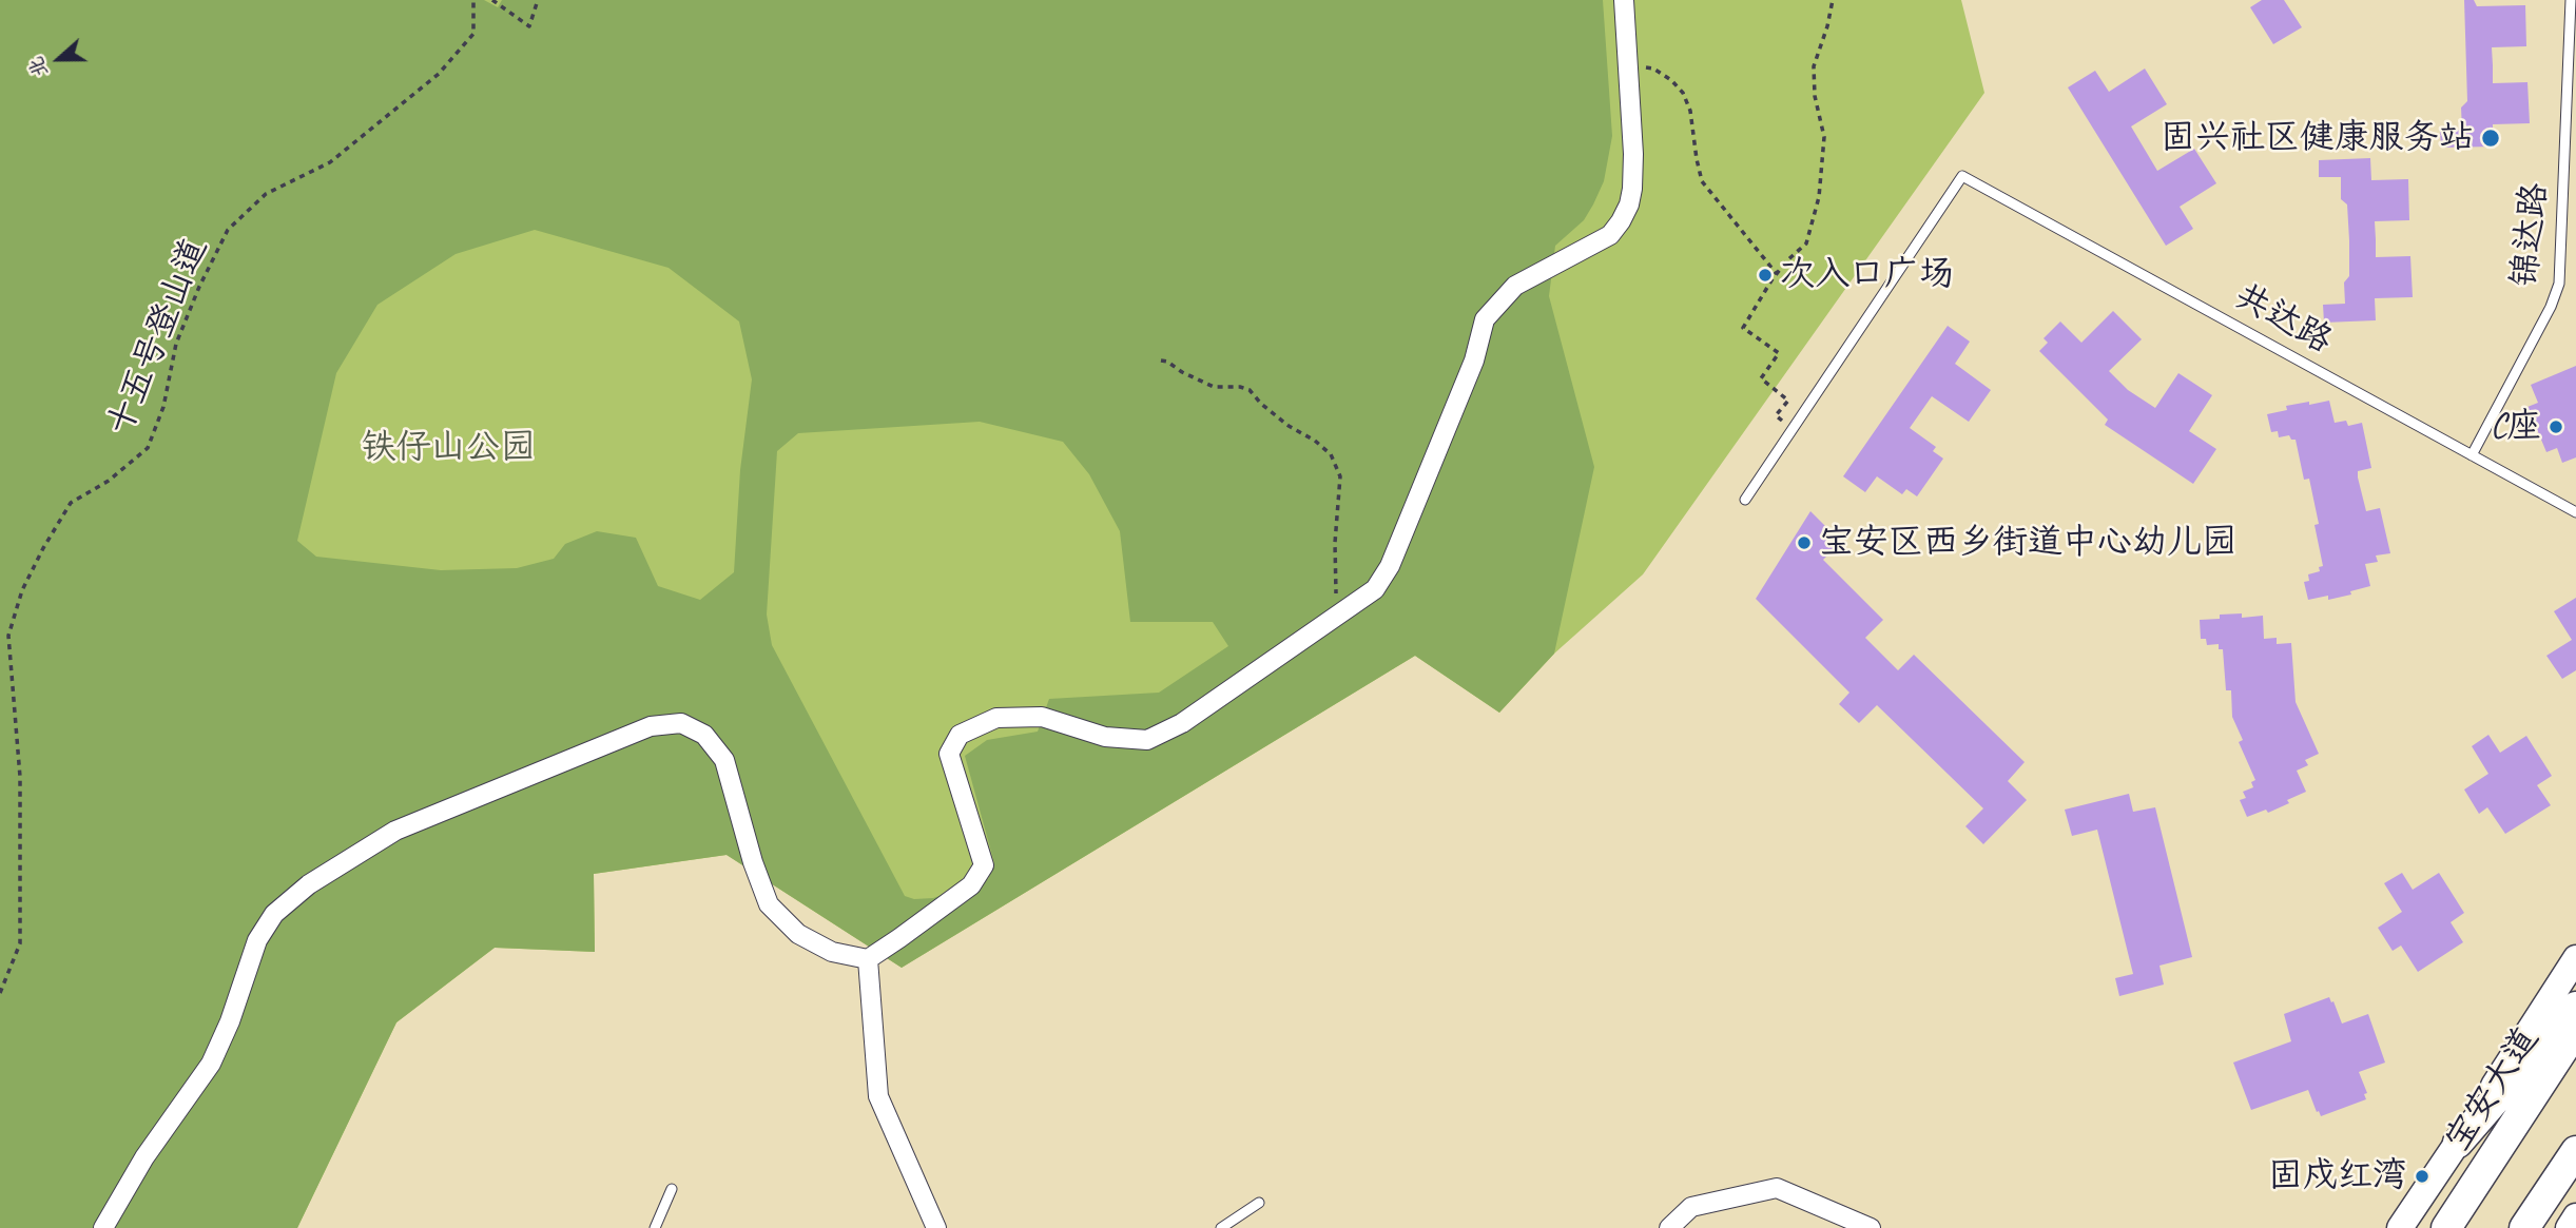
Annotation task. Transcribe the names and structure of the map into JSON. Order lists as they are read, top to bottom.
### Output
{
  "streets": {
    "main road": ["宝安大道"],
    "lane": ["锦达路", "共达路"],
    "path": ["十五号登山道"]
  },
  "crossings": [
    ["锦达路", "共达路"]
  ],
  "parks": ["铁仔山公园"],
  "places": [
    "固兴社区健康服务站",
    "次入口广场",
    "C座",
    "宝安区西乡街道中心幼儿园",
    "固戍红湾"
  ],
  "north": "left"
}
